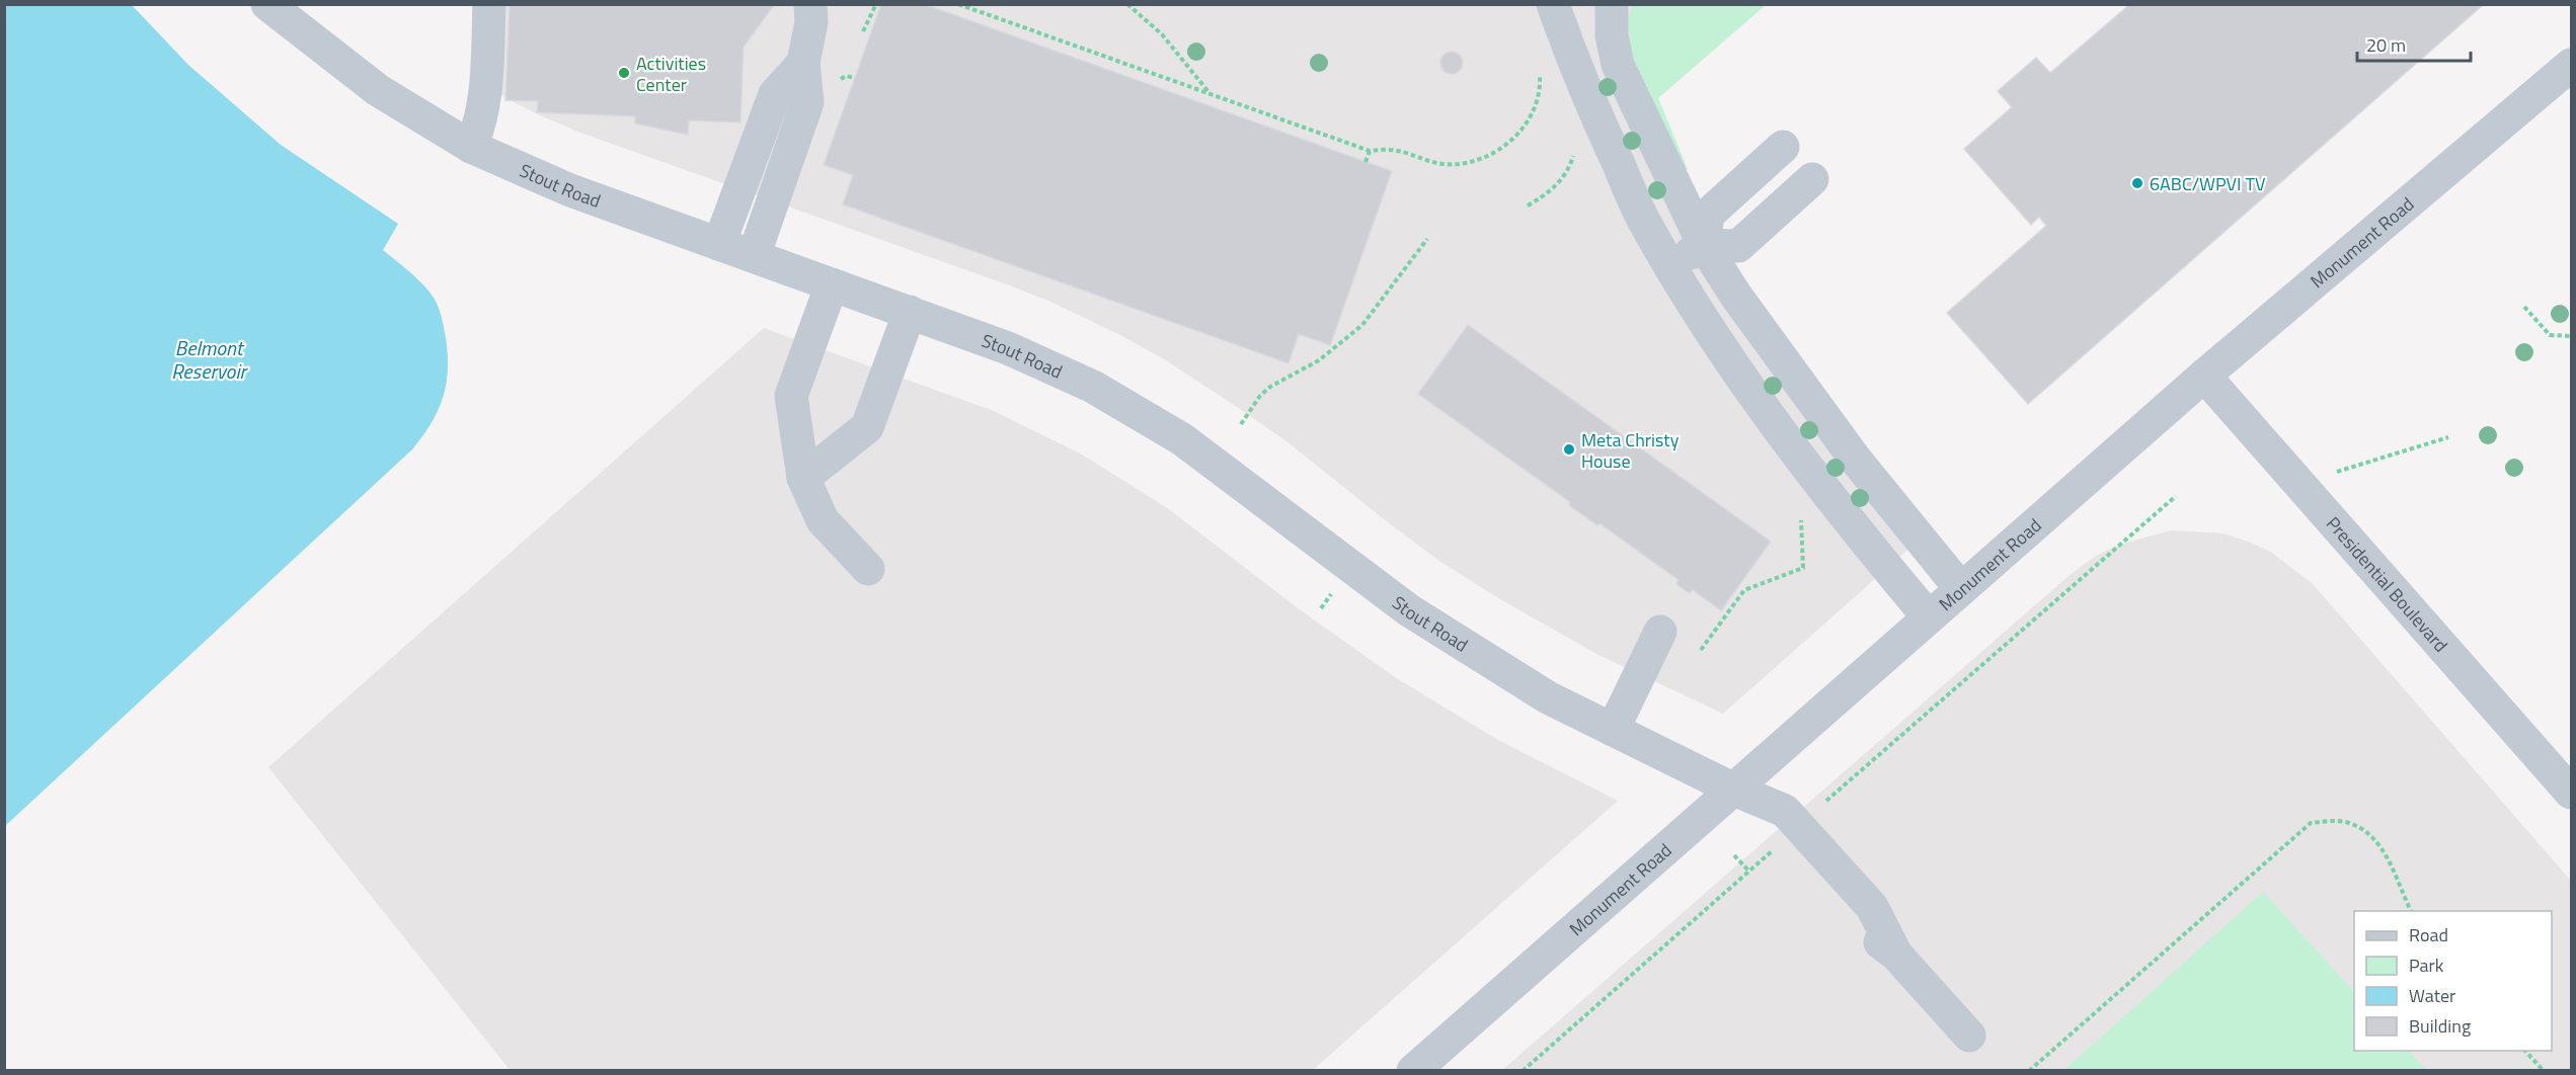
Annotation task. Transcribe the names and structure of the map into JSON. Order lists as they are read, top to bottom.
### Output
{
  "streets": {
    "street": ["Stout Road", "Monument Road", "Presidential Boulevard"]
  },
  "crossings": [
    ["Stout Road", "Monument Road"],
    ["Monument Road", "Presidential Boulevard"]
  ],
  "water": ["Belmont Reservoir"],
  "places": ["Activities Center", "6ABC/WPVI TV", "Meta Christy House"],
  "legend": [
    "Road",
    "Park",
    "Water",
    "Building"
  ],
  "scale_bar": "20 m"
}
